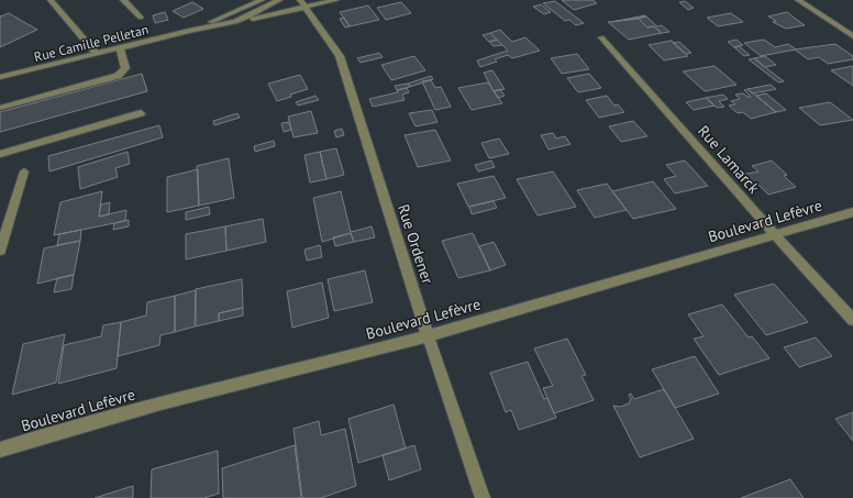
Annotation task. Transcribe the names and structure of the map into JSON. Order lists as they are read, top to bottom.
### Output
{
  "streets": {
    "street": [
      "Rue Camille Pelletan",
      "Rue Lamarck",
      "Boulevard Lefèvre",
      "Rue Ordener"
    ]
  },
  "crossings": [
    ["Rue Camille Pelletan", "Rue Ordener"],
    ["Rue Lamarck", "Boulevard Lefèvre"],
    ["Boulevard Lefèvre", "Rue Ordener"]
  ]
}
